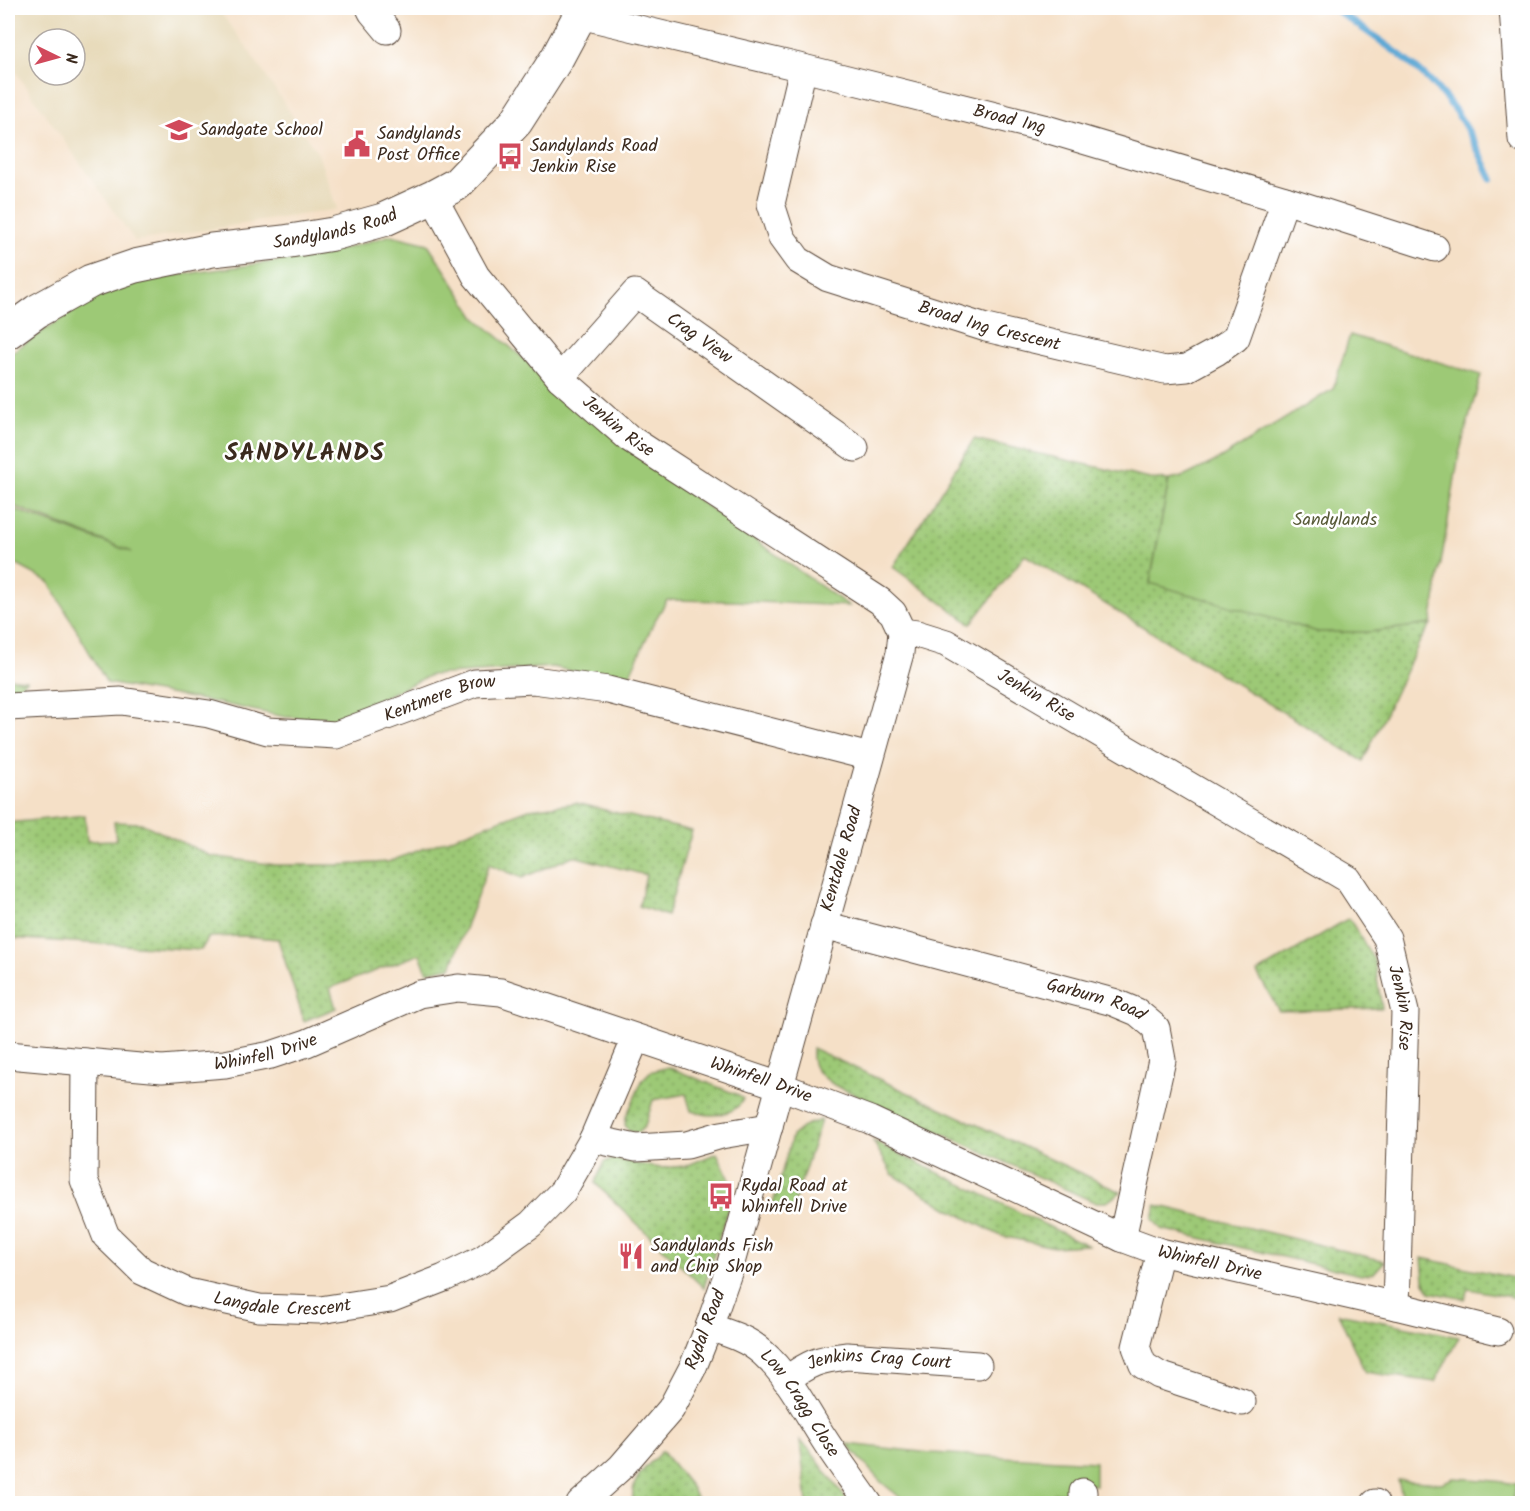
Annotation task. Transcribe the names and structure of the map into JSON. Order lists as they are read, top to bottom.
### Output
{
  "streets": {
    "street": [
      "Broad Ing",
      "Sandylands Road",
      "Broad Ing Crescent",
      "Crag View",
      "Jenkin Rise",
      "Kentmere Brow",
      "Kentdale Road",
      "Garburn Road",
      "Whinfell Drive",
      "Langdale Crescent",
      "Rydal Road",
      "Jenkins Crag Court",
      "Low Cragg Close"
    ]
  },
  "crossings": [
    ["Broad Ing", "Sandylands Road"],
    ["Broad Ing", "Broad Ing Crescent"],
    ["Sandylands Road", "Jenkin Rise"],
    ["Crag View", "Jenkin Rise"],
    ["Jenkin Rise", "Kentdale Road"],
    ["Jenkin Rise", "Whinfell Drive"],
    ["Kentmere Brow", "Kentdale Road"],
    ["Kentdale Road", "Garburn Road"],
    ["Kentdale Road", "Whinfell Drive"],
    ["Kentdale Road", "Rydal Road"],
    ["Garburn Road", "Whinfell Drive"],
    ["Whinfell Drive", "Langdale Crescent"],
    ["Whinfell Drive", "Rydal Road"],
    ["Rydal Road", "Low Cragg Close"],
    ["Jenkins Crag Court", "Low Cragg Close"]
  ],
  "districts": ["SANDYLANDS"],
  "parks": ["Sandylands"],
  "places": {
    "school or university": ["Sandgate School"],
    "public building": ["Sandylands Post Office"],
    "bus stop": ["Sandylands Road Jenkin Rise", "Rydal Road at Whinfell Drive"],
    "restaurant": ["Sandylands Fish and Chip Shop"]
  },
  "north": "right"
}
